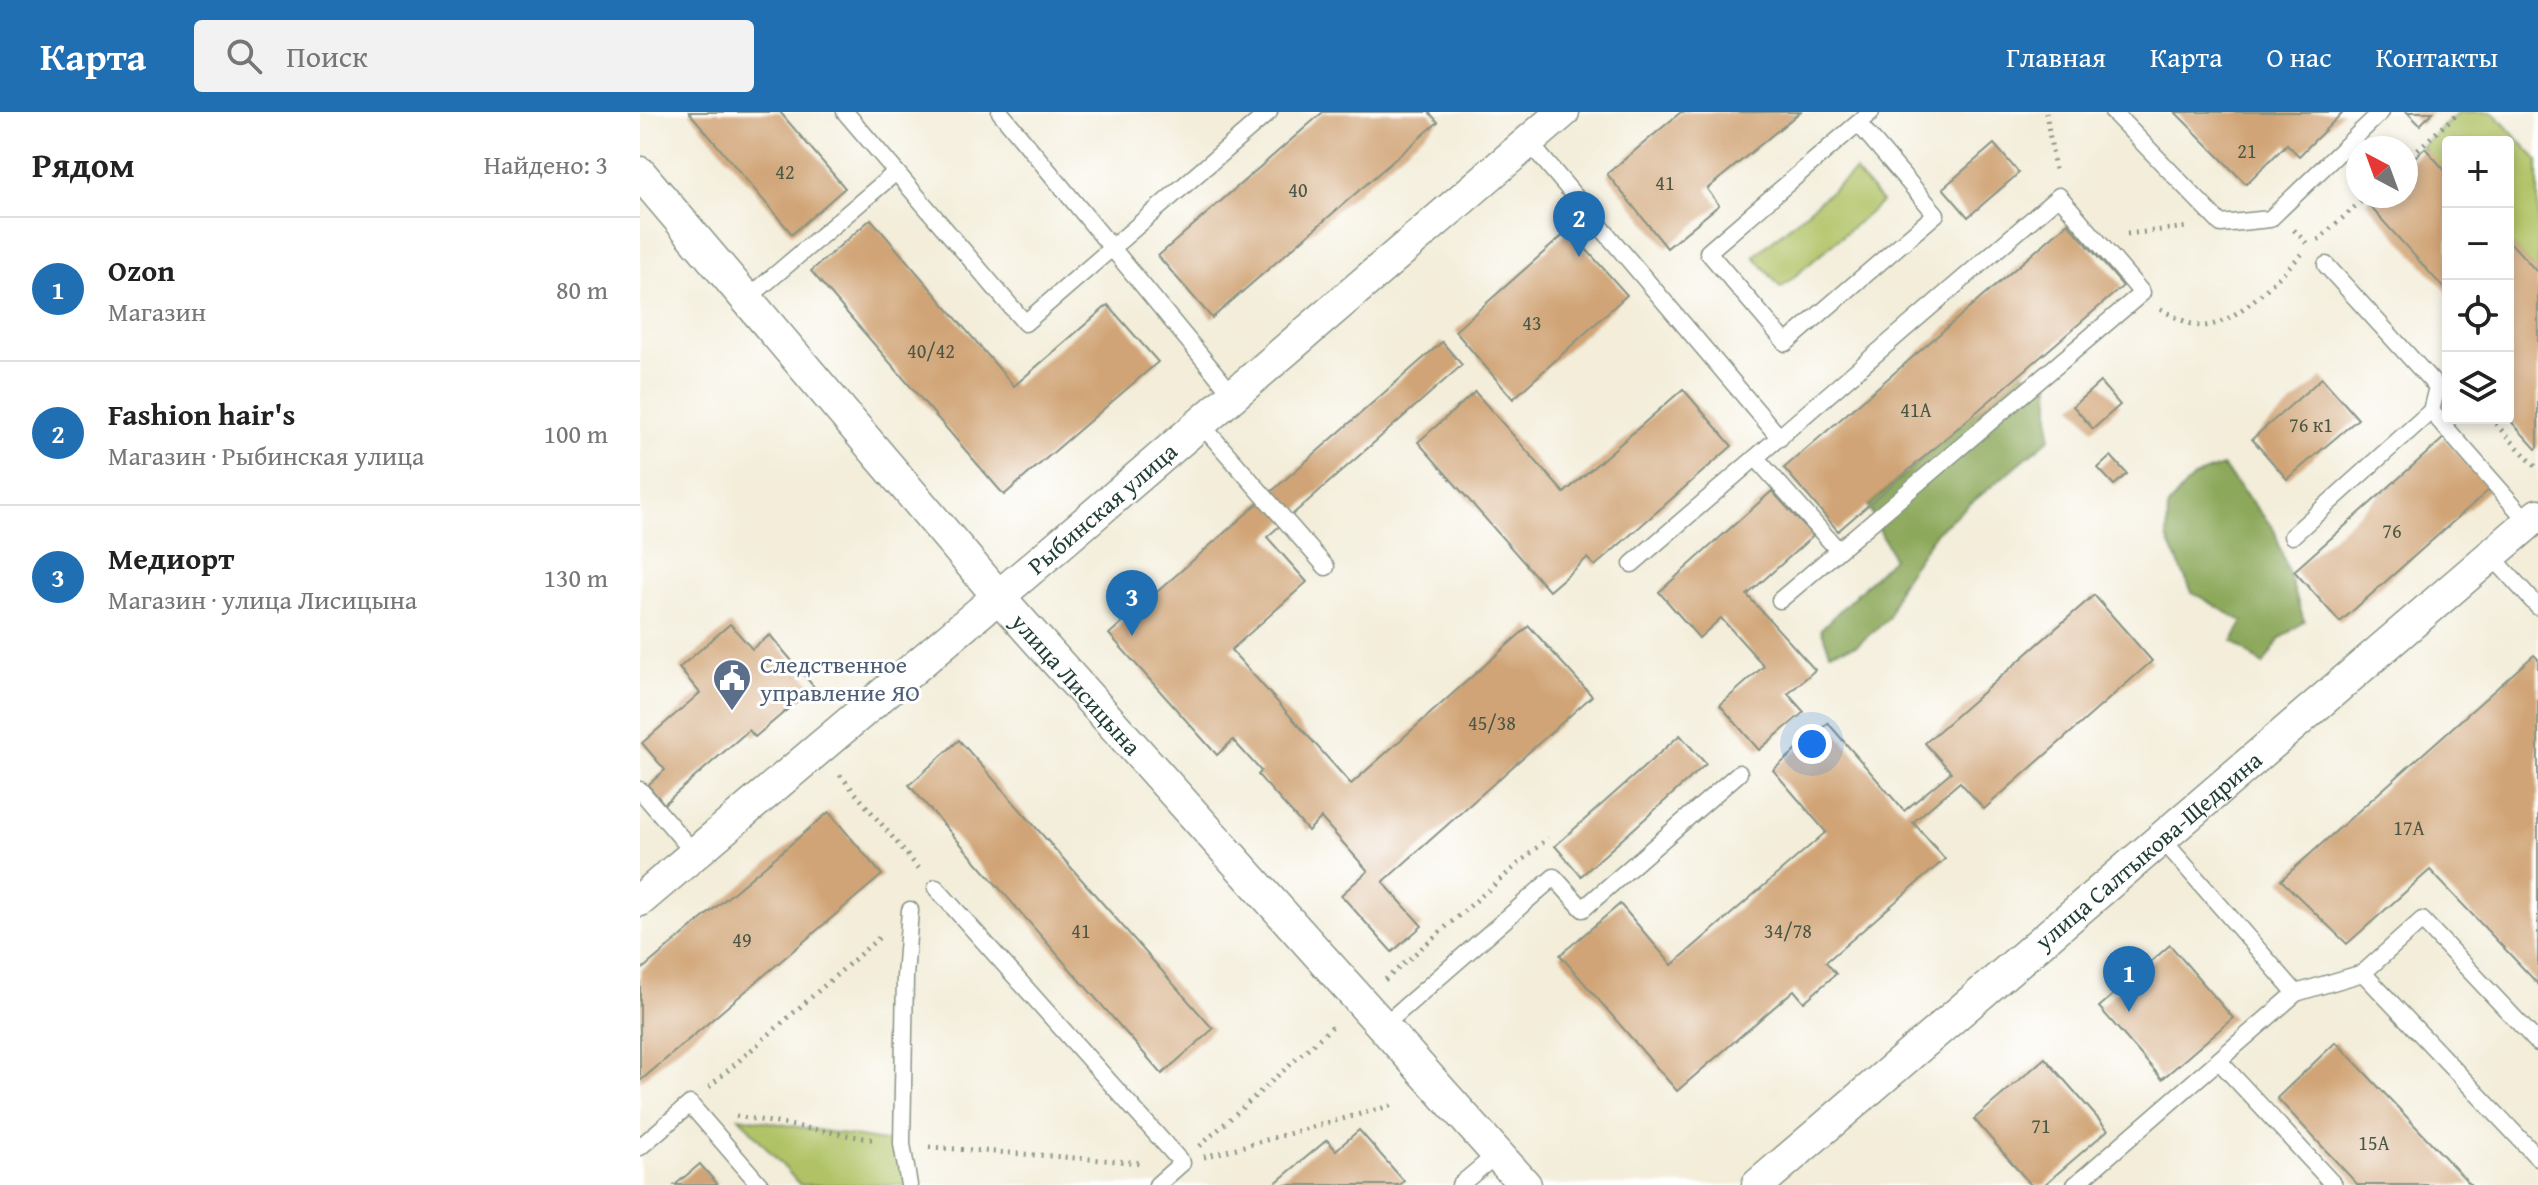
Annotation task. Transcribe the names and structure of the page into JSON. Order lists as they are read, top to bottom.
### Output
{
  "streets": {
    "street": ["Рыбинская улица", "улица Лисицына", "улица Салтыкова-Щедрина"]
  },
  "crossings": [
    ["Рыбинская улица", "улица Лисицына"]
  ],
  "places": {
    "public building": ["Следственное управление ЯО"]
  },
  "house_numbers": [
    "21",
    "42",
    "41",
    "40",
    "43",
    "40/42",
    "41А",
    "76 к1",
    "76",
    "45/38",
    "17А",
    "41",
    "34/78",
    "49",
    "71",
    "15А"
  ],
  "north": "top left",
  "page": {
    "header": "Карта",
    "search": "Поиск",
    "nav": [
      "Главная",
      "Карта",
      "О нас",
      "Контакты"
    ],
    "heading": ["Рядом", "Найдено: 3"],
    "map_buttons": ["+", "−"],
    "pins": ["2", "3", "1"],
    "list": [
      {
        "mark": "1",
        "name": "Ozon",
        "note": "Магазин",
        "value": "80 m"
      },
      {
        "mark": "2",
        "name": "Fashion hair's",
        "note": "Магазин · Рыбинская улица",
        "value": "100 m"
      },
      {
        "mark": "3",
        "name": "Медиорт",
        "note": "Магазин · улица Лисицына",
        "value": "130 m"
      }
    ]
  }
}
